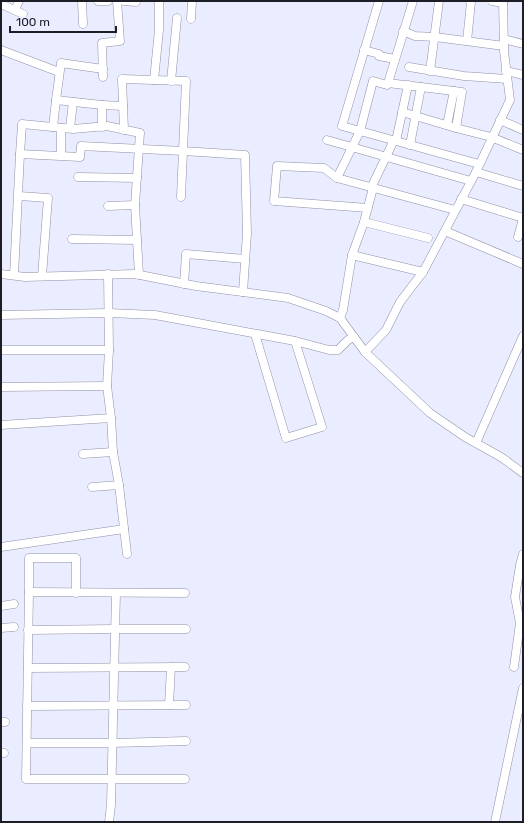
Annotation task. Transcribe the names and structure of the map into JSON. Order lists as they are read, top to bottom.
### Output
{
  "scale_bar": "100 m"
}
